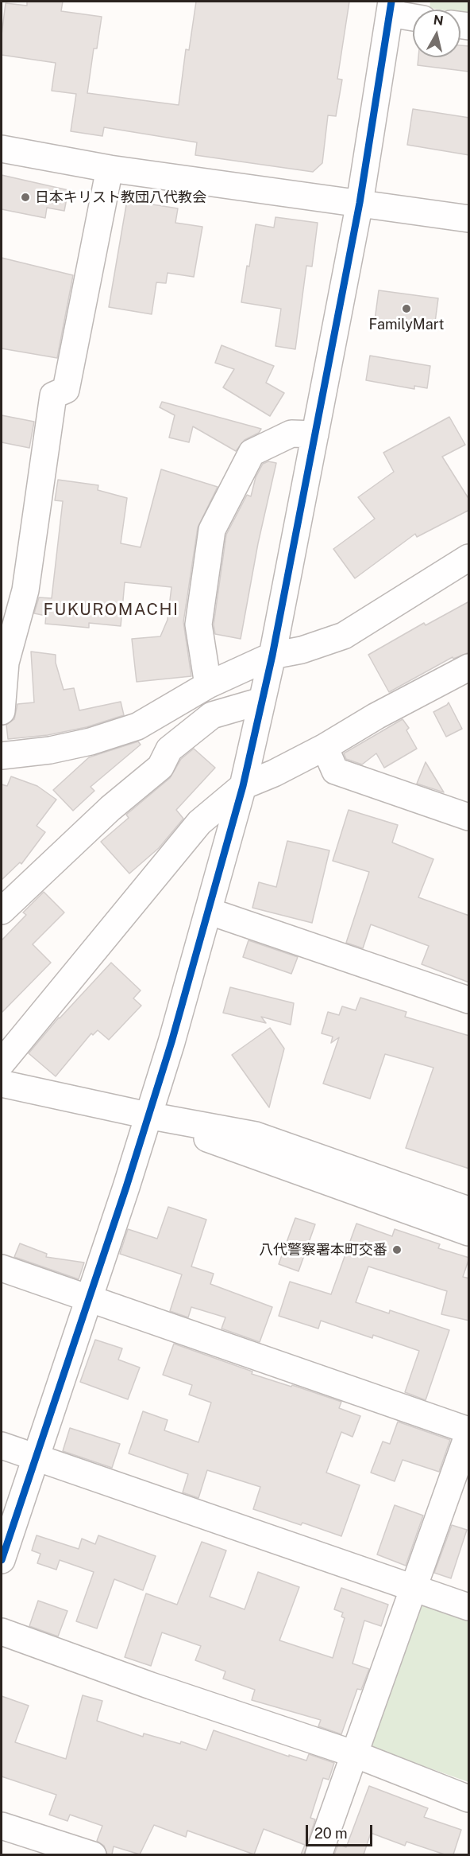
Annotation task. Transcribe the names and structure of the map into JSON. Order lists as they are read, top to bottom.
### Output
{
  "districts": ["FUKUROMACHI"],
  "places": ["日本キリスト教団八代教会", "FamilyMart", "八代警察署本町交番"],
  "scale_bar": "20 m",
  "north": "top"
}
